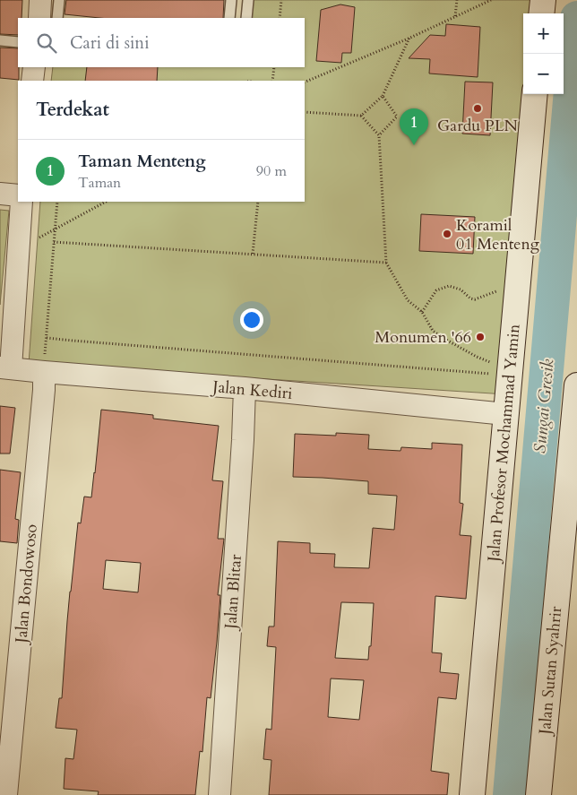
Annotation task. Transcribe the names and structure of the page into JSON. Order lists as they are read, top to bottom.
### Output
{
  "streets": {
    "street": [
      "Jalan Kediri",
      "Jalan Profesor Mochammad Yamin",
      "Jalan Bondowoso",
      "Jalan Blitar",
      "Jalan Sutan Syahrir"
    ]
  },
  "crossings": [
    ["Jalan Kediri", "Jalan Profesor Mochammad Yamin"],
    ["Jalan Kediri", "Jalan Bondowoso"],
    ["Jalan Kediri", "Jalan Blitar"]
  ],
  "water": ["Sungai Gresik"],
  "places": ["Gardu PLN", "Koramil 01 Menteng", "Monumen '66"],
  "page": {
    "map_buttons": ["+", "−"],
    "search": "Cari di sini",
    "heading": "Terdekat",
    "pins": "1",
    "list": [
      {
        "mark": "1",
        "name": "Taman Menteng",
        "note": "Taman",
        "value": "90 m"
      }
    ]
  }
}
